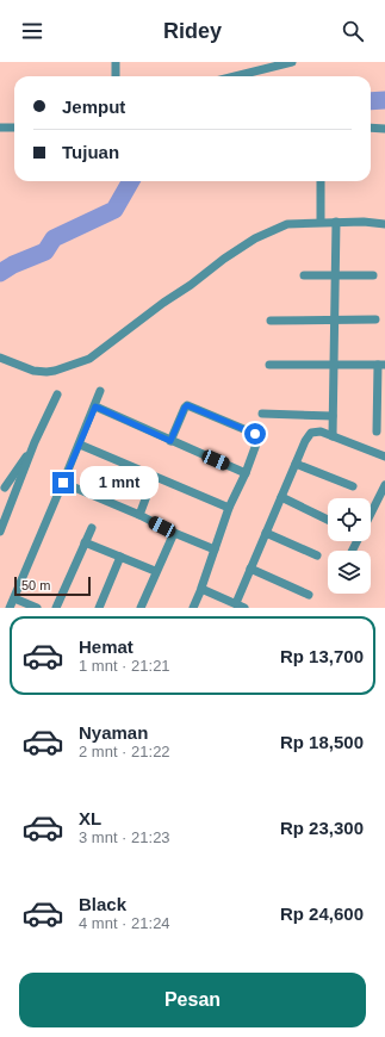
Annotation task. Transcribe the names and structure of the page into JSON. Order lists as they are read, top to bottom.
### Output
{
  "scale_bar": "50 m",
  "page": {
    "header": "Ridey",
    "banner": ["Jemput", "Tujuan"],
    "bubble": "1 mnt",
    "scale": "50 m",
    "list": [
      {
        "name": "Hemat",
        "note": "1 mnt · 21:21",
        "value": "Rp 13,700"
      },
      {
        "name": "Nyaman",
        "note": "2 mnt · 21:22",
        "value": "Rp 18,500"
      },
      {
        "name": "XL",
        "note": "3 mnt · 21:23",
        "value": "Rp 23,300"
      },
      {
        "name": "Black",
        "note": "4 mnt · 21:24",
        "value": "Rp 24,600"
      }
    ],
    "buttons": "Pesan"
  }
}
